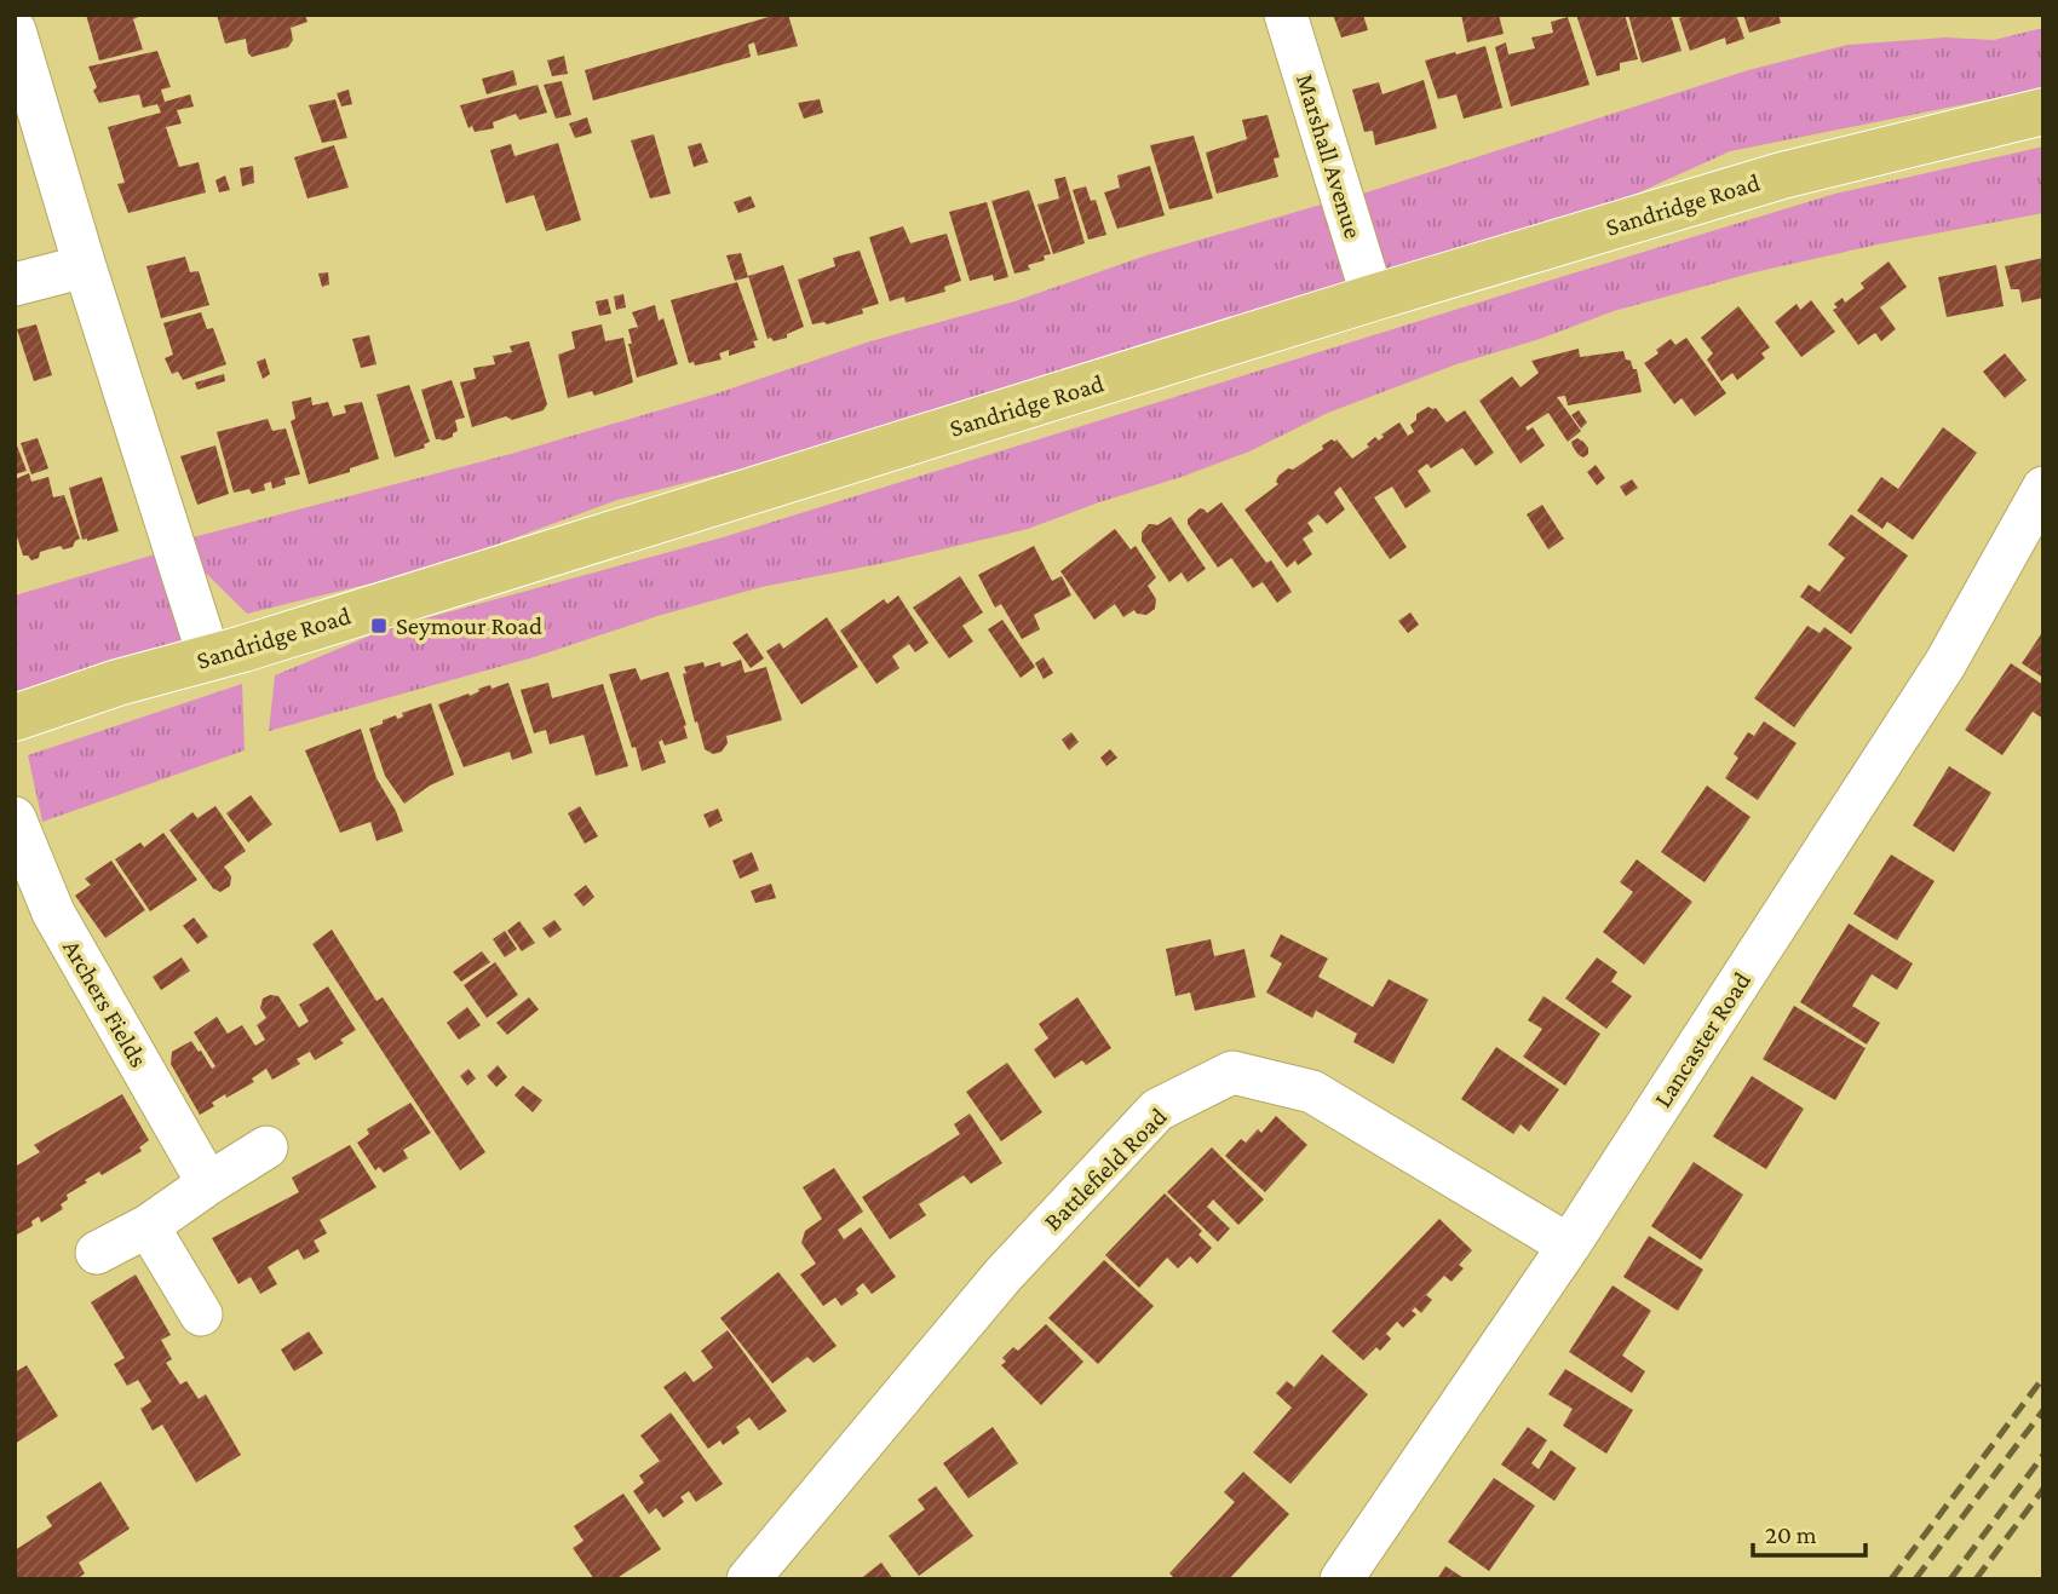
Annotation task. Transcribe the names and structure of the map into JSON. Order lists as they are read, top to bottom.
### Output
{
  "streets": {
    "main road": ["Sandridge Road"],
    "street": [
      "Marshall Avenue",
      "Archers Fields",
      "Lancaster Road",
      "Battlefield Road"
    ]
  },
  "crossings": [
    ["Marshall Avenue", "Sandridge Road"],
    ["Lancaster Road", "Battlefield Road"]
  ],
  "places": {
    "transit": ["Seymour Road"]
  },
  "scale_bar": "20 m"
}
